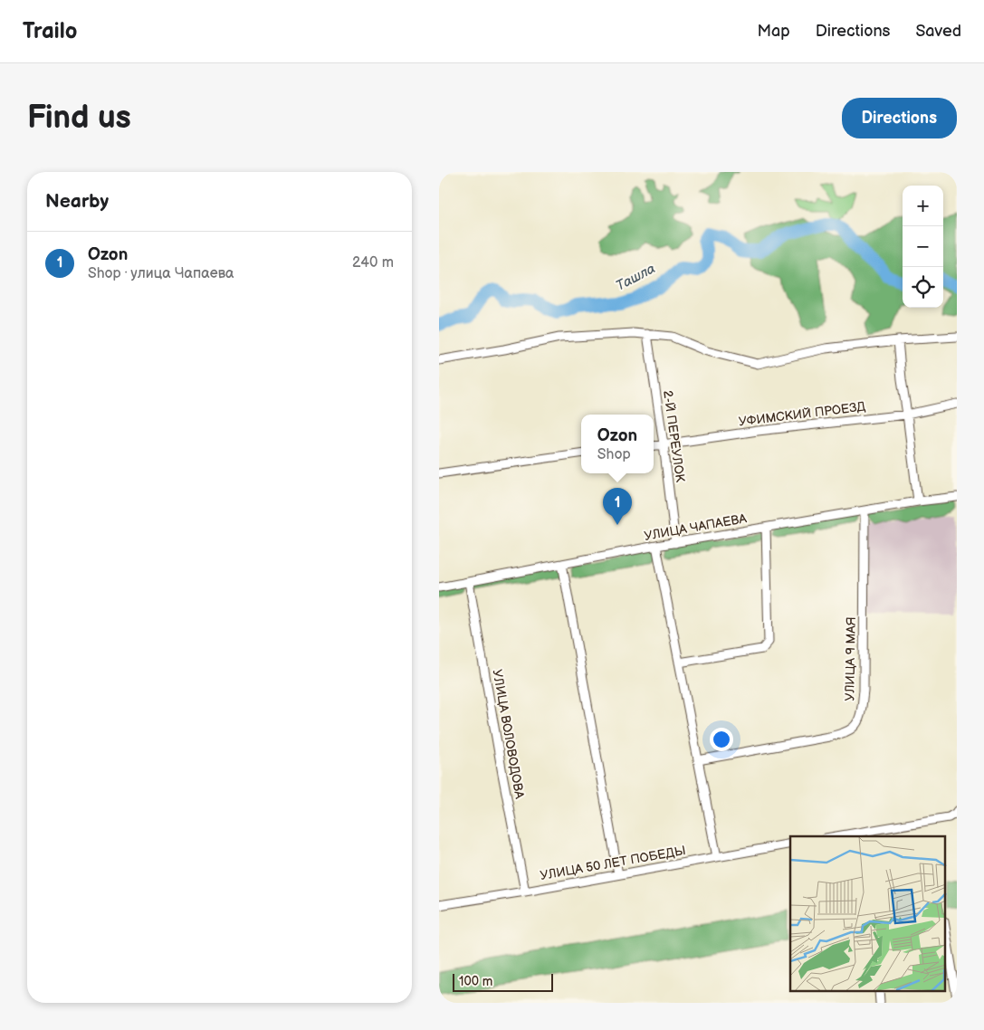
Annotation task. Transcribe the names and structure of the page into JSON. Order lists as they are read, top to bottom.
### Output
{
  "streets": {
    "street": [
      "УФИМСКИЙ ПРОЕЗД",
      "2-Й ПЕРЕУЛОК",
      "УЛИЦА ЧАПАЕВА",
      "УЛИЦА 9 МАЯ",
      "УЛИЦА ВОЛОВОДОВА",
      "УЛИЦА 50 ЛЕТ ПОБЕДЫ"
    ]
  },
  "crossings": [
    ["УФИМСКИЙ ПРОЕЗД", "2-Й ПЕРЕУЛОК"],
    ["2-Й ПЕРЕУЛОК", "УЛИЦА ЧАПАЕВА"],
    ["УЛИЦА ЧАПАЕВА", "УЛИЦА 9 МАЯ"],
    ["УЛИЦА ЧАПАЕВА", "УЛИЦА ВОЛОВОДОВА"],
    ["УЛИЦА ВОЛОВОДОВА", "УЛИЦА 50 ЛЕТ ПОБЕДЫ"]
  ],
  "water": ["Ташла"],
  "scale_bar": "100 m",
  "page": {
    "header": "Trailo",
    "nav": ["Map", "Directions", "Saved"],
    "buttons": "Directions",
    "title": "Find us",
    "heading": "Nearby",
    "map_buttons": ["+", "−"],
    "list": [
      {
        "mark": "1",
        "name": "Ozon",
        "note": "Shop · улица Чапаева",
        "value": "240 m"
      }
    ],
    "popup": ["Ozon", "Shop"],
    "pins": "1",
    "scale": "100 m"
  }
}
